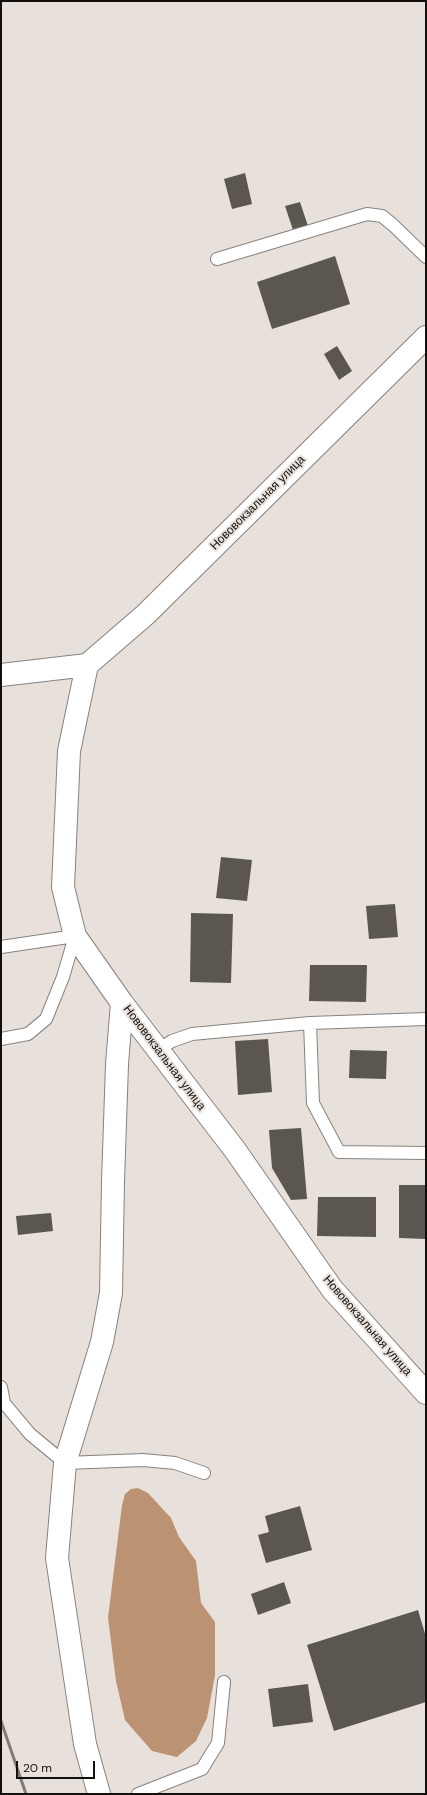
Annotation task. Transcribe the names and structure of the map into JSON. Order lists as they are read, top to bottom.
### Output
{
  "streets": {
    "street": ["Нововокзальная улица"]
  },
  "scale_bar": "20 m"
}
